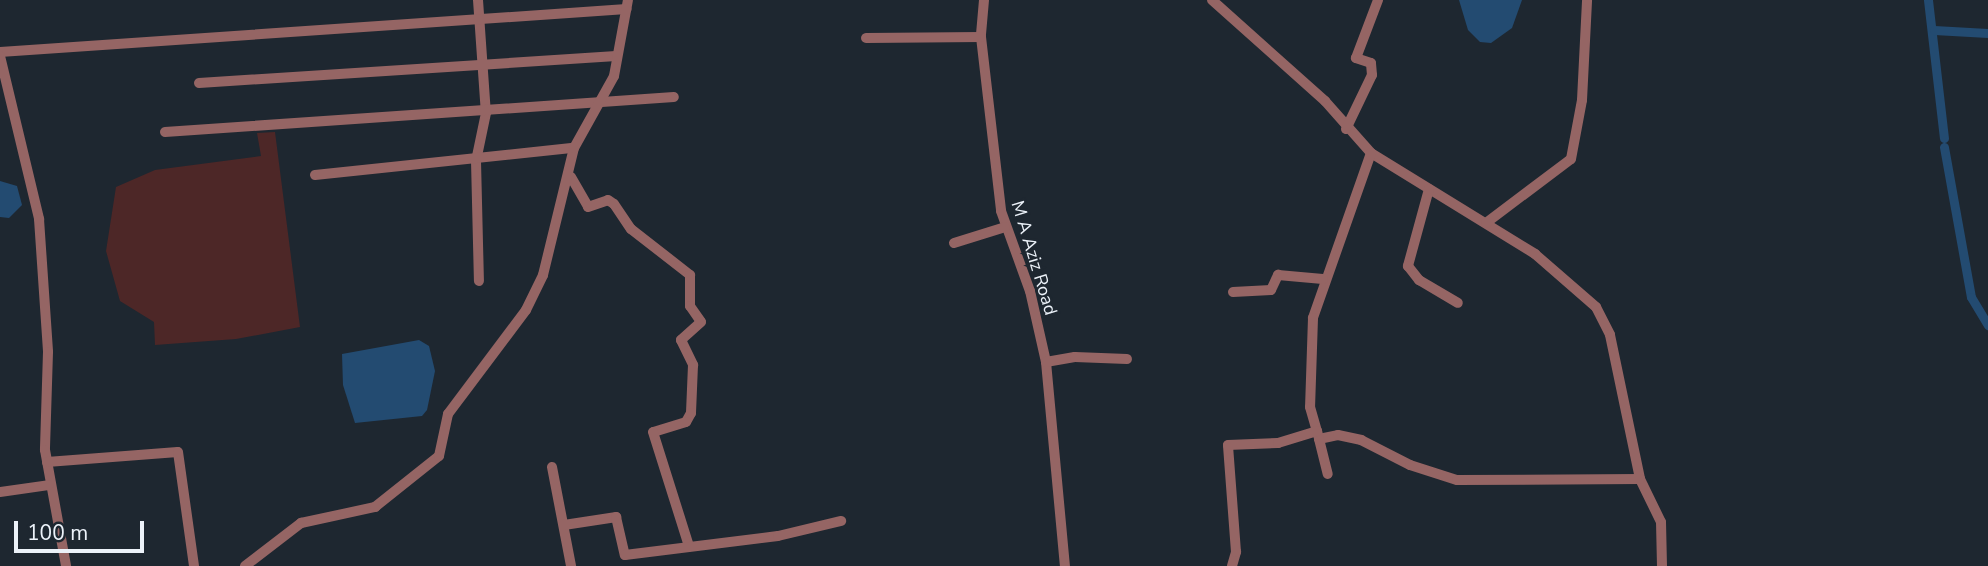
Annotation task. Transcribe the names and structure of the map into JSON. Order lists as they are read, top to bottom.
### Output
{
  "streets": {
    "street": ["M A Aziz Road"]
  },
  "scale_bar": "100 m"
}
